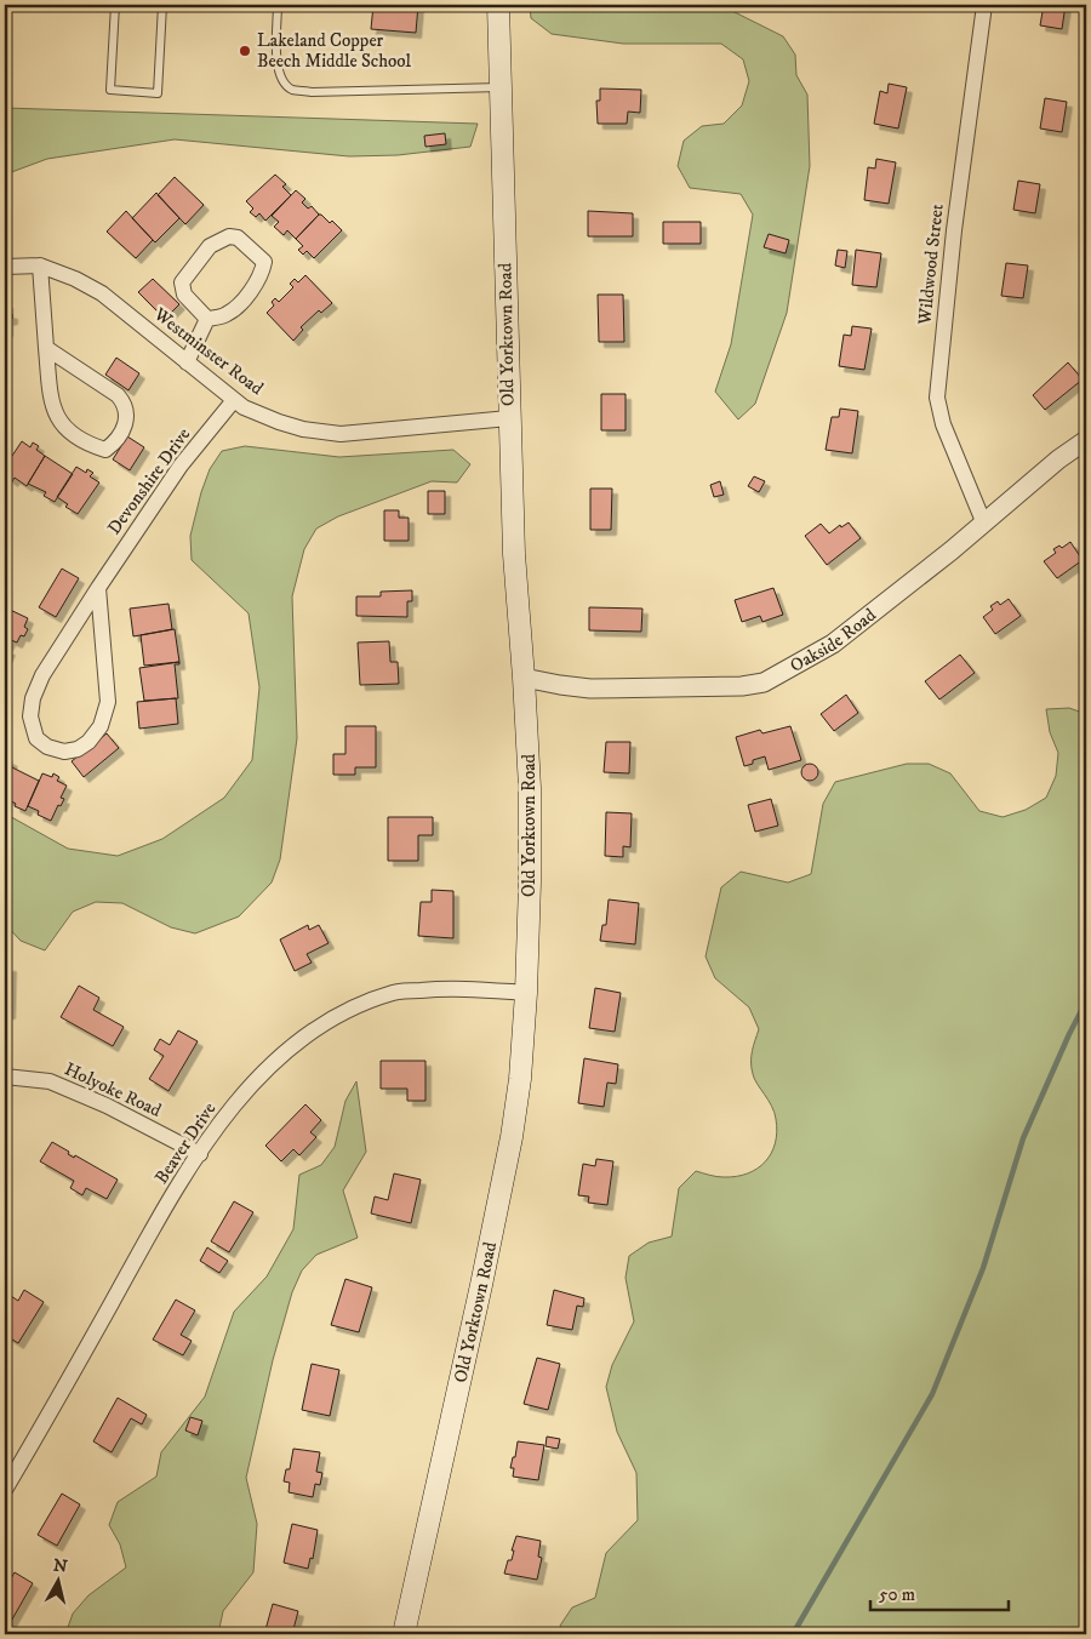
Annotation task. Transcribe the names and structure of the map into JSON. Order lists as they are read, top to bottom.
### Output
{
  "streets": {
    "main road": ["Old Yorktown Road"],
    "street": [
      "Wildwood Street",
      "Westminster Road",
      "Devonshire Drive",
      "Oakside Road",
      "Holyoke Road",
      "Beaver Drive"
    ]
  },
  "crossings": [
    ["Wildwood Street", "Oakside Road"],
    ["Old Yorktown Road", "Westminster Road"],
    ["Old Yorktown Road", "Oakside Road"],
    ["Old Yorktown Road", "Beaver Drive"],
    ["Westminster Road", "Devonshire Drive"],
    ["Holyoke Road", "Beaver Drive"]
  ],
  "places": ["Lakeland Copper Beech Middle School"],
  "scale_bar": "50 m",
  "north": "top"
}
